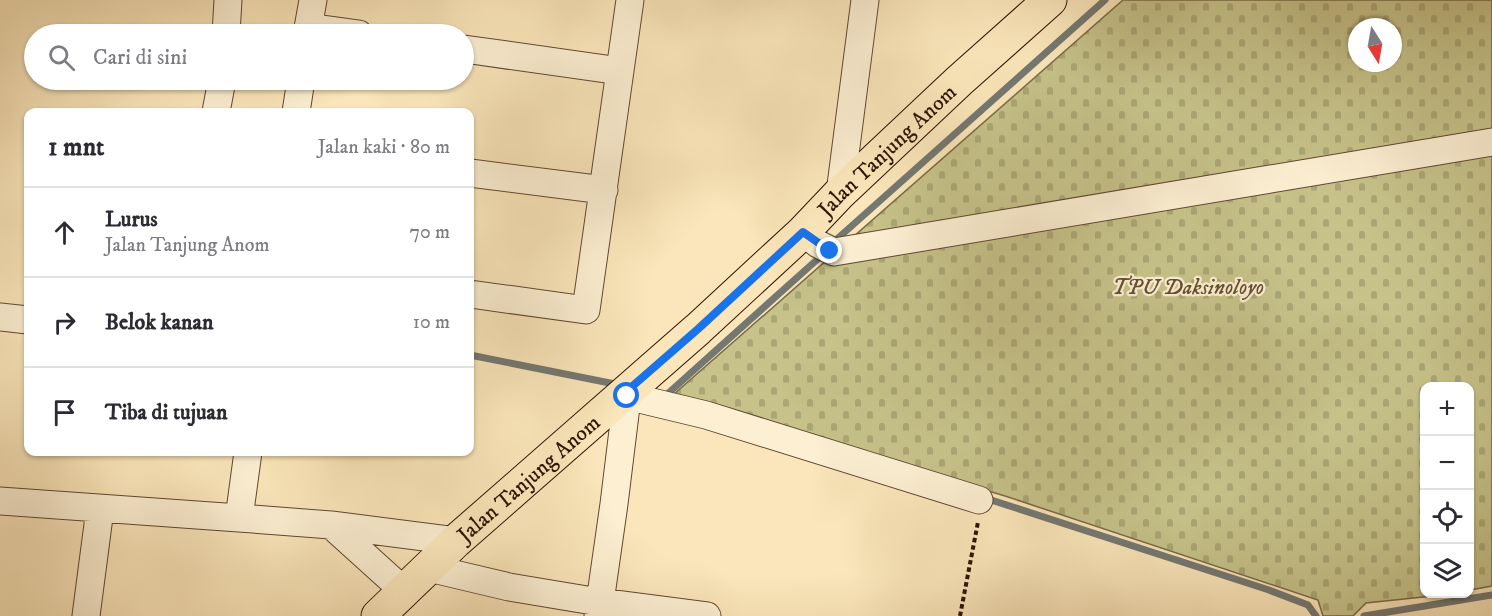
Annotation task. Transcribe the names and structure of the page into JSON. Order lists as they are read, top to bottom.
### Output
{
  "streets": {
    "main road": ["Jalan Tanjung Anom"]
  },
  "parks": ["TPU Daksinoloyo"],
  "north": "bottom",
  "page": {
    "search": "Cari di sini",
    "heading": ["1 mnt", "Jalan kaki · 80 m"],
    "list": [
      ["Lurus", "Jalan Tanjung Anom", "70 m"],
      ["Belok kanan", "10 m"],
      "Tiba di tujuan"
    ],
    "map_buttons": ["+", "−"]
  }
}
